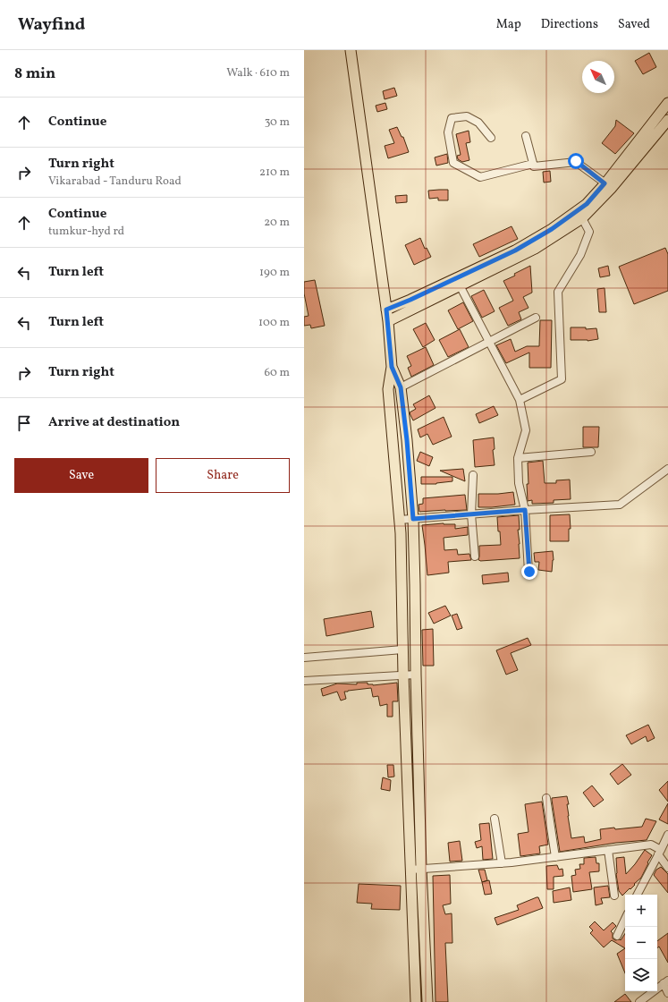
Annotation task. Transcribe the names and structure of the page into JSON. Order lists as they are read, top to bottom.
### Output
{
  "north": "top left",
  "page": {
    "header": "Wayfind",
    "nav": ["Map", "Directions", "Saved"],
    "heading": ["8 min", "Walk · 610 m"],
    "list": [
      ["Continue", "30 m"],
      ["Turn right", "Vikarabad - Tanduru Road", "210 m"],
      ["Continue", "tumkur-hyd rd", "20 m"],
      ["Turn left", "190 m"],
      ["Turn left", "100 m"],
      ["Turn right", "60 m"],
      "Arrive at destination"
    ],
    "buttons": ["Save", "Share"],
    "map_buttons": ["+", "−"]
  }
}
